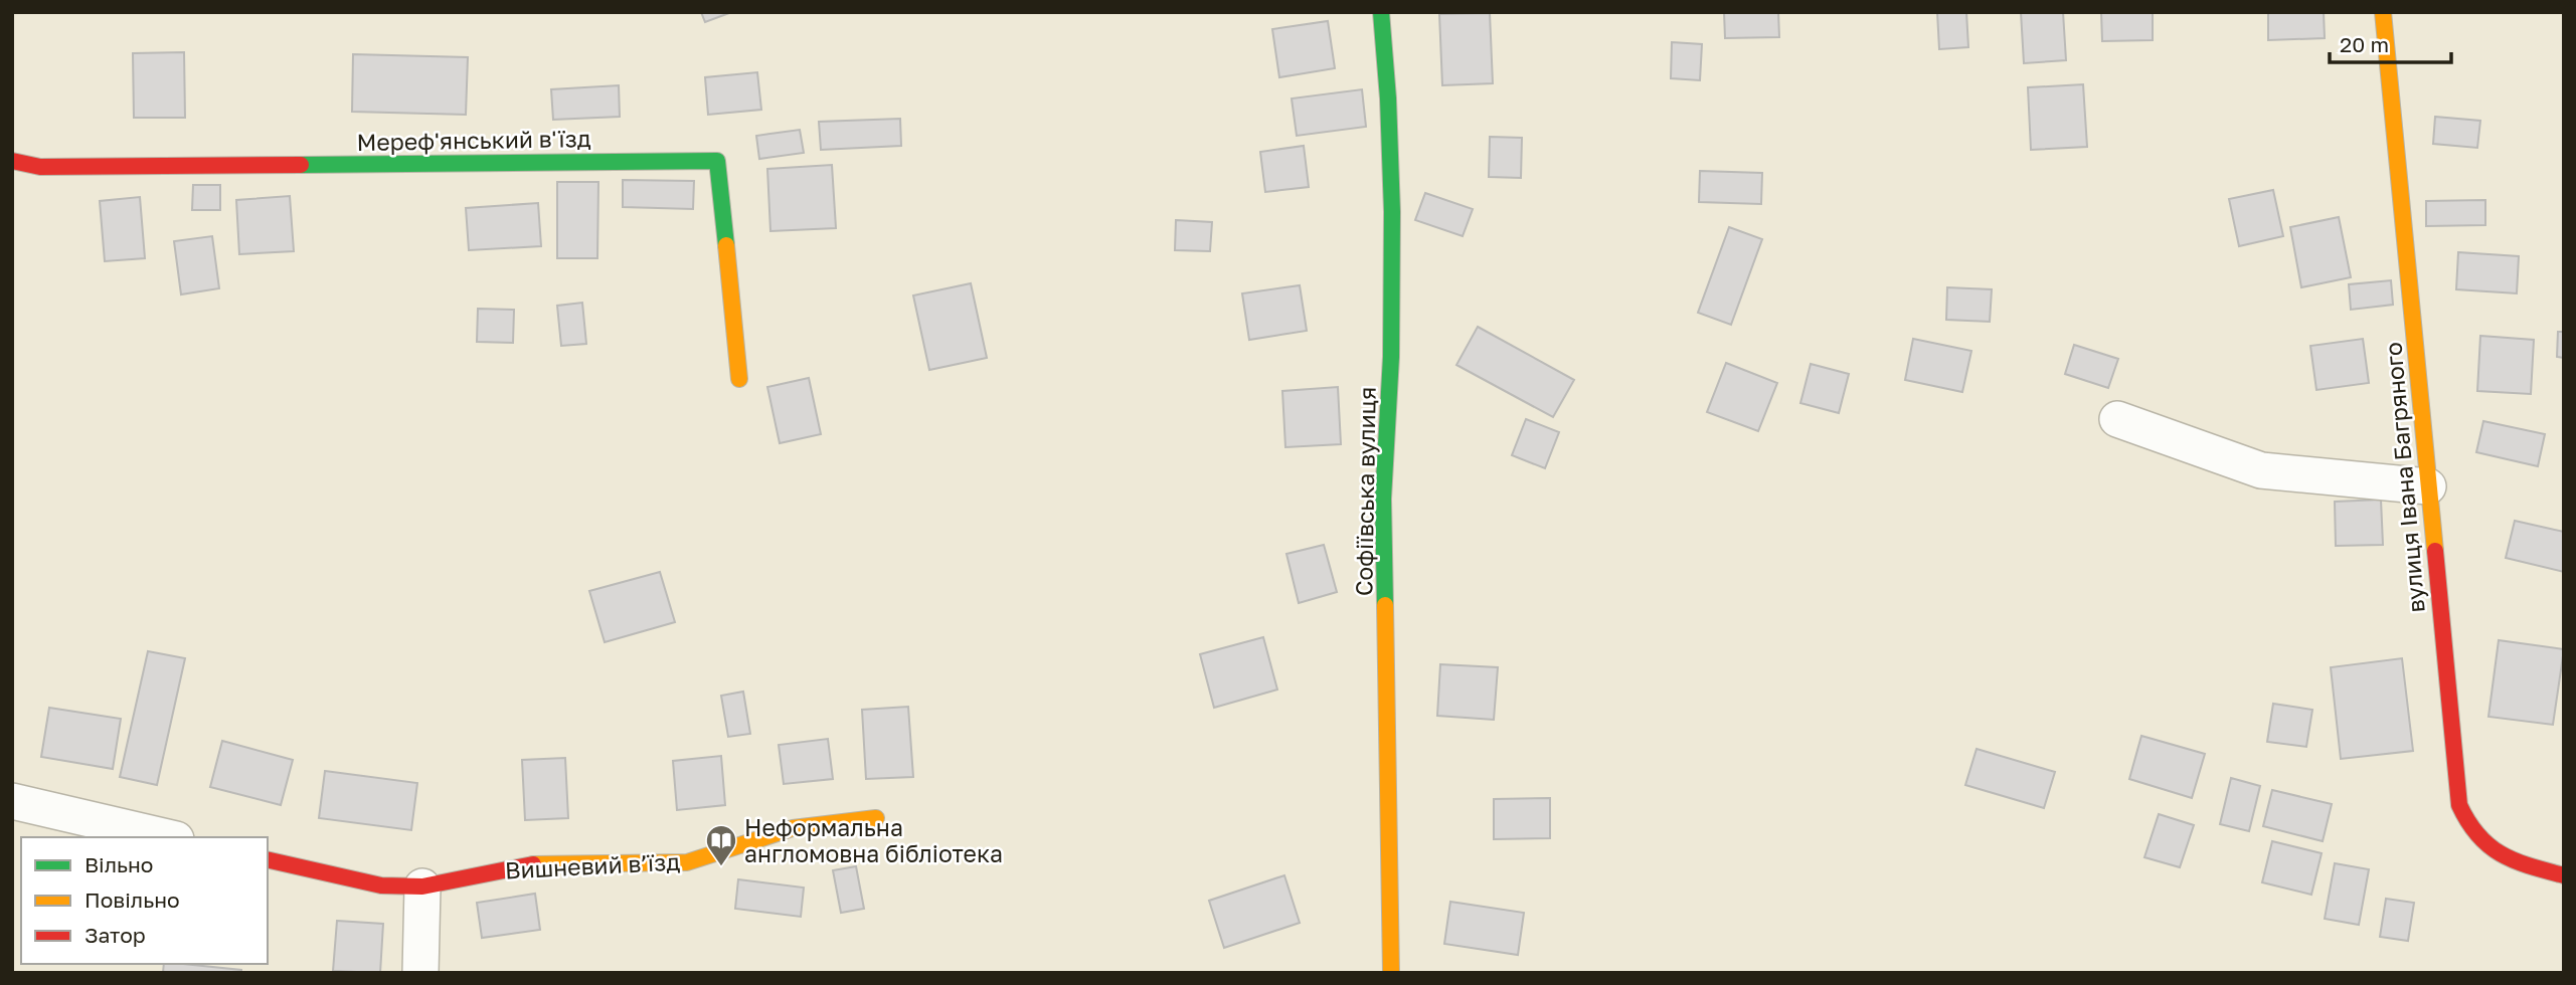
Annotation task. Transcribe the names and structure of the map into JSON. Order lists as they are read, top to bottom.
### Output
{
  "streets": {
    "street": [
      "Мереф'янський в'їзд",
      "вулиця Івана Багряного",
      "Софіївська вулиця",
      "Вишневий в’їзд"
    ]
  },
  "places": {
    "library": ["Неформальна англомовна бібліотека"]
  },
  "legend": ["Вільно", "Повільно", "Затор"],
  "scale_bar": "20 m"
}
